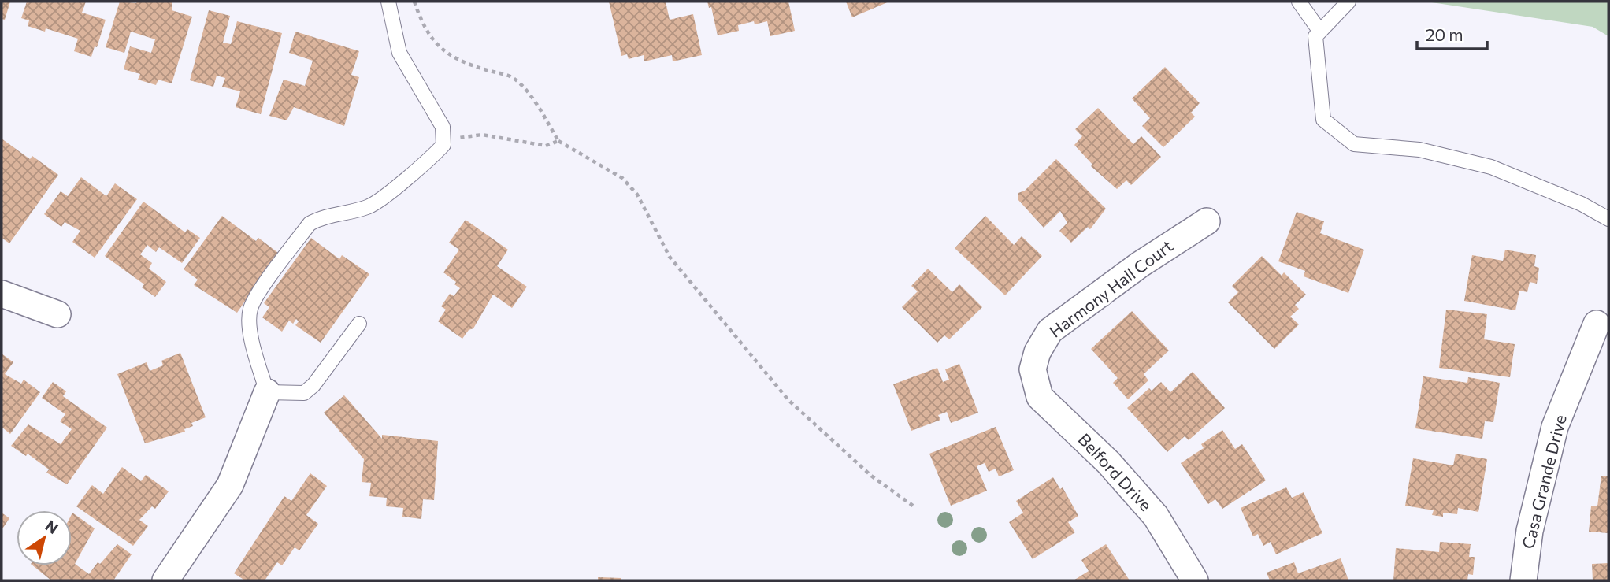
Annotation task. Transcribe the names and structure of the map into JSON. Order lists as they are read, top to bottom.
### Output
{
  "streets": {
    "street": ["Harmony Hall Court", "Belford Drive", "Casa Grande Drive"]
  },
  "crossings": [
    ["Harmony Hall Court", "Belford Drive"]
  ],
  "scale_bar": "20 m",
  "north": "top right"
}
